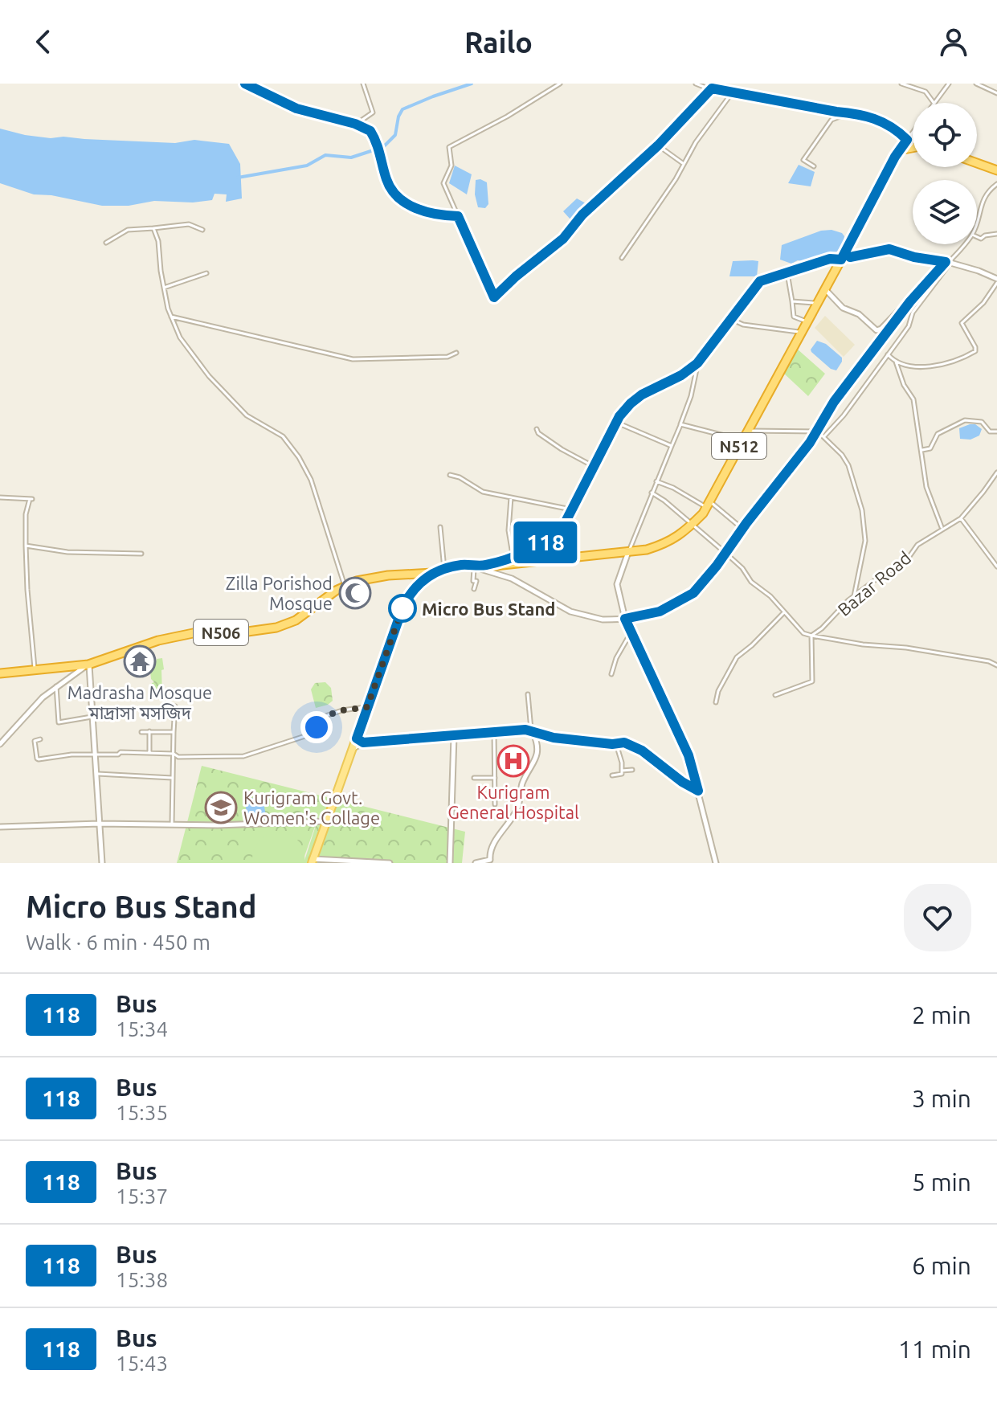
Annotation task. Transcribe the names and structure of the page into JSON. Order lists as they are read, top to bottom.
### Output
{
  "streets": {
    "highway": ["N512", "N506"],
    "street": ["Bazar Road"]
  },
  "crossings": [
    ["N512", "N506"]
  ],
  "places": {
    "mosque": ["Zilla Porishod Mosque"],
    "other": ["Micro Bus Stand"],
    "temple": ["Madrasha Mosque মাদ্রাসা মসজিদ"],
    "hospital": ["Kurigram General Hospital"],
    "school or university": ["Kurigram Govt. Women's Collage"]
  },
  "lines": ["bus line 118"],
  "page": {
    "header": "Railo",
    "on_map": "118",
    "heading": ["Micro Bus Stand", "Walk · 6 min · 450 m"],
    "list": [
      {
        "mark": "118",
        "name": "Bus",
        "note": "15:34",
        "value": "2 min"
      },
      {
        "mark": "118",
        "name": "Bus",
        "note": "15:35",
        "value": "3 min"
      },
      {
        "mark": "118",
        "name": "Bus",
        "note": "15:37",
        "value": "5 min"
      },
      {
        "mark": "118",
        "name": "Bus",
        "note": "15:38",
        "value": "6 min"
      },
      {
        "mark": "118",
        "name": "Bus",
        "note": "15:43",
        "value": "11 min"
      }
    ]
  }
}
